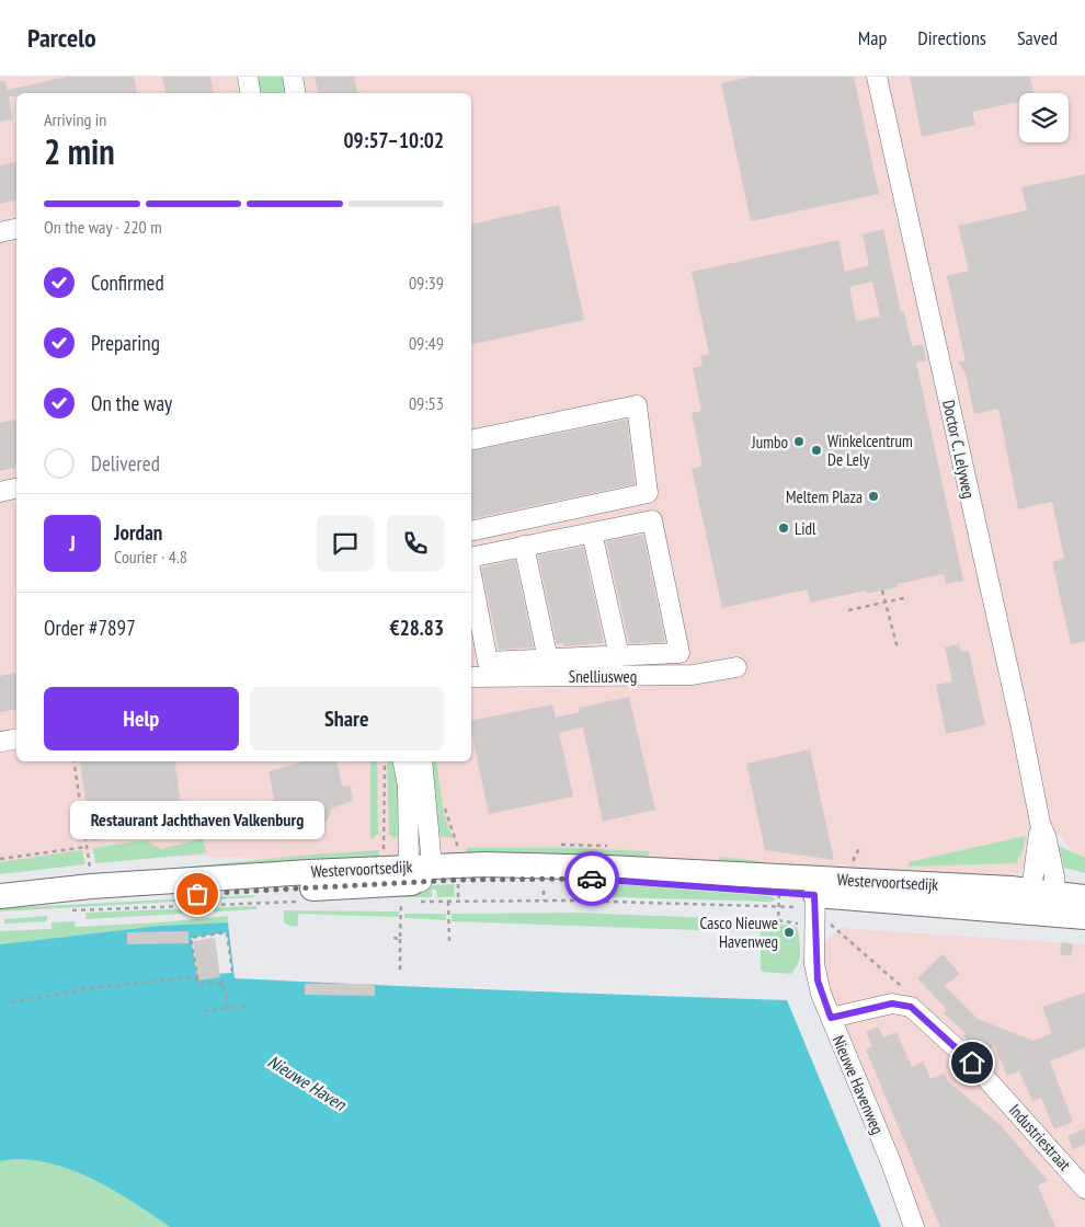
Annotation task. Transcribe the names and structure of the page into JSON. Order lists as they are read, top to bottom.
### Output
{
  "streets": {
    "main road": ["Westervoortsedijk"],
    "street": [
      "Doctor C. Lelyweg",
      "Snelliusweg",
      "Nieuwe Havenweg",
      "Industriestraat"
    ]
  },
  "crossings": [
    ["Doctor C. Lelyweg", "Westervoortsedijk"],
    ["Westervoortsedijk", "Nieuwe Havenweg"],
    ["Nieuwe Havenweg", "Industriestraat"]
  ],
  "water": ["Nieuwe Haven"],
  "places": [
    "Jumbo",
    "Winkelcentrum De Lely",
    "Meltem Plaza",
    "Lidl",
    "Restaurant Jachthaven Valkenburg",
    "Casco Nieuwe Havenweg"
  ],
  "page": {
    "header": "Parcelo",
    "nav": ["Map", "Directions", "Saved"],
    "heading": ["2 min", "Arriving in", "09:57–10:02"],
    "panel": [
      "Jordan",
      "Courier · 4.8",
      "Order #7897",
      "€28.83"
    ],
    "bar": "On the way · 220 m",
    "list": [
      ["Confirmed", "09:39"],
      ["Preparing", "09:49"],
      ["On the way", "09:53"],
      "Delivered"
    ],
    "round": "J",
    "buttons": ["Help", "Share"],
    "bubble": "Restaurant Jachthaven Valkenburg"
  }
}
